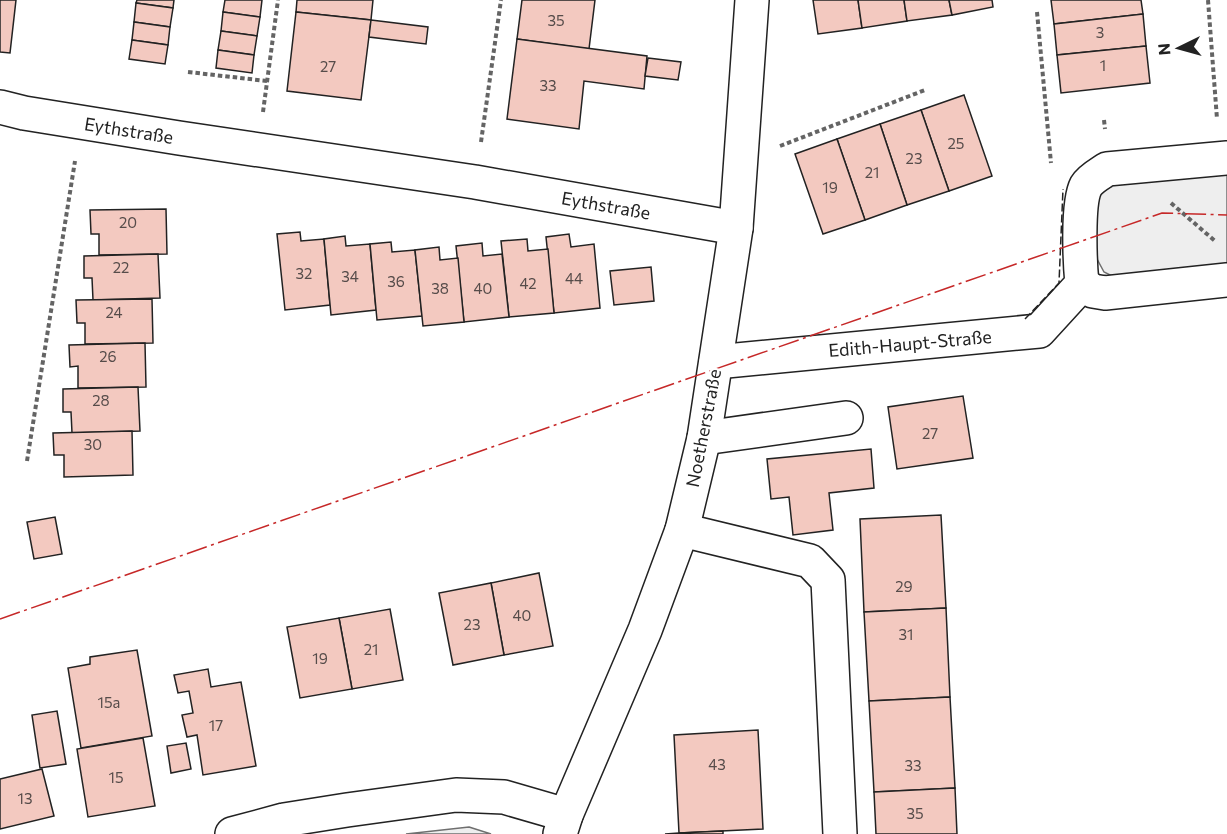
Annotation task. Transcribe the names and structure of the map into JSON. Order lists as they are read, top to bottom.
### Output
{
  "streets": {
    "street": ["Eythstraße", "Edith-Haupt-Straße", "Noetherstraße"]
  },
  "crossings": [
    ["Eythstraße", "Noetherstraße"],
    ["Edith-Haupt-Straße", "Noetherstraße"]
  ],
  "house_numbers": [
    "35",
    "3",
    "1",
    "27",
    "33",
    "25",
    "23",
    "21",
    "19",
    "20",
    "22",
    "32",
    "34",
    "44",
    "36",
    "42",
    "38",
    "40",
    "24",
    "26",
    "28",
    "27",
    "30",
    "29",
    "40",
    "23",
    "31",
    "21",
    "19",
    "15a",
    "17",
    "43",
    "33",
    "15",
    "13",
    "35"
  ],
  "north": "left"
}
